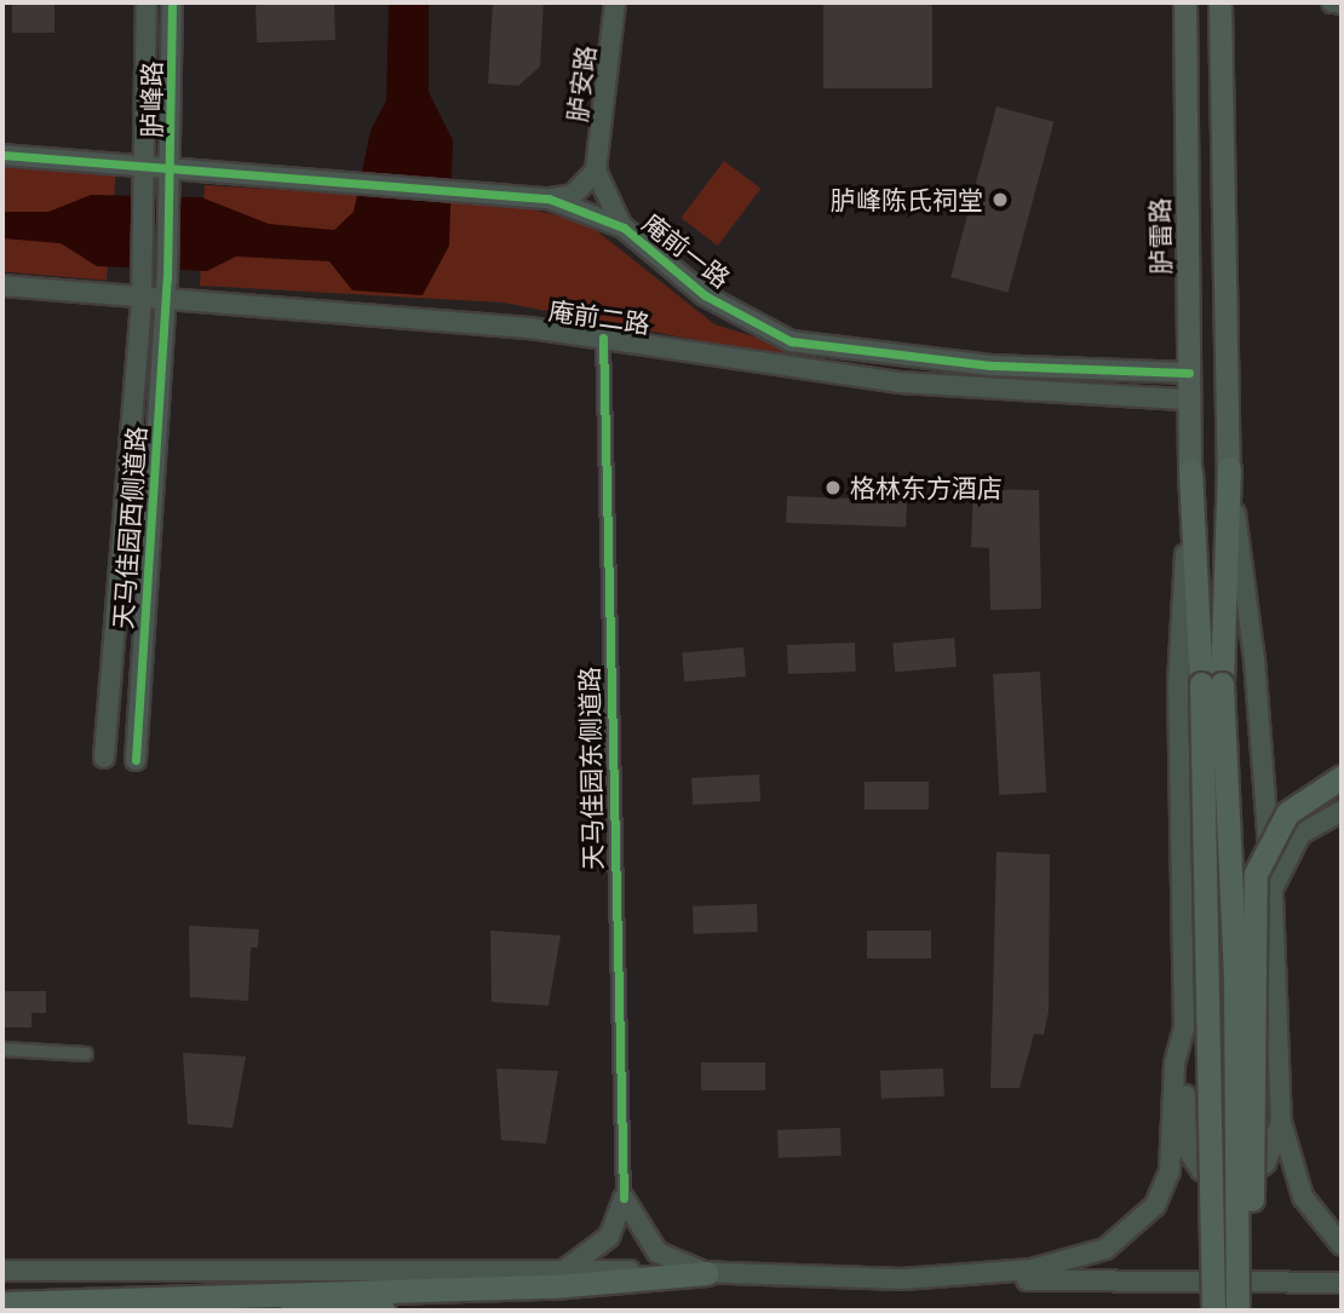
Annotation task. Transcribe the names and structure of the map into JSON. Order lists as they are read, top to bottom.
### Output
{
  "streets": {
    "main road": ["胪雷路"],
    "street": [
      "胪安路",
      "胪峰路",
      "庵前一路",
      "庵前二路",
      "天马佳园西侧道路",
      "天马佳园东侧道路"
    ]
  },
  "crossings": [
    ["胪峰路", "庵前一路"],
    ["胪峰路", "庵前二路"],
    ["胪峰路", "天马佳园西侧道路"],
    ["胪雷路", "庵前一路"],
    ["胪雷路", "庵前二路"],
    ["庵前二路", "天马佳园西侧道路"],
    ["庵前二路", "天马佳园东侧道路"]
  ],
  "places": ["胪峰陈氏祠堂", "格林东方酒店"]
}
